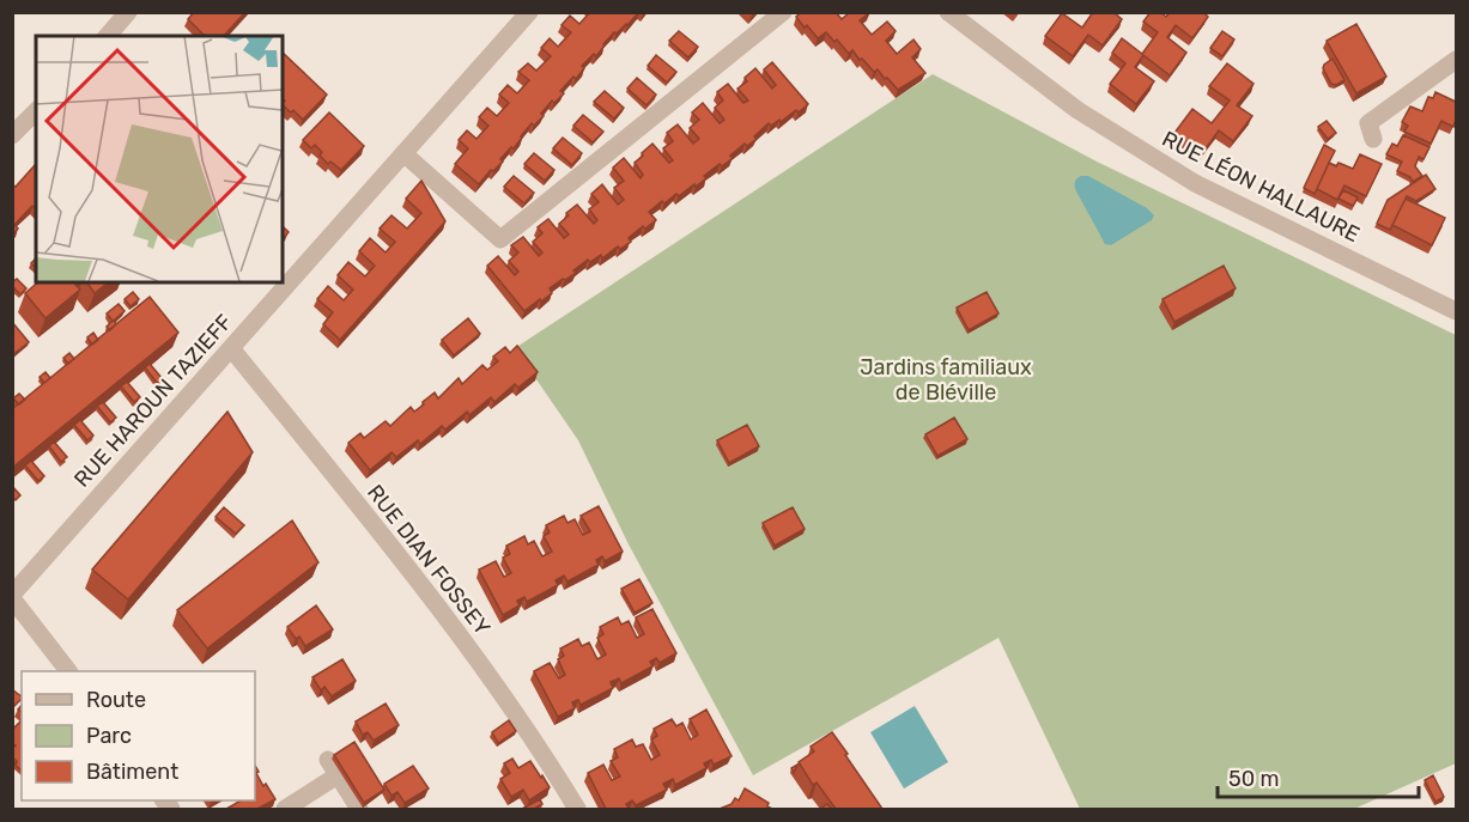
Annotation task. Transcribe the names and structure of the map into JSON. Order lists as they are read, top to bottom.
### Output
{
  "streets": {
    "street": ["RUE LÉON HALLAURE", "RUE HAROUN TAZIEFF", "RUE DIAN FOSSEY"]
  },
  "crossings": [
    ["RUE HAROUN TAZIEFF", "RUE DIAN FOSSEY"]
  ],
  "parks": ["Jardins familiaux de Bléville"],
  "legend": ["Route", "Parc", "Bâtiment"],
  "scale_bar": "50 m"
}
